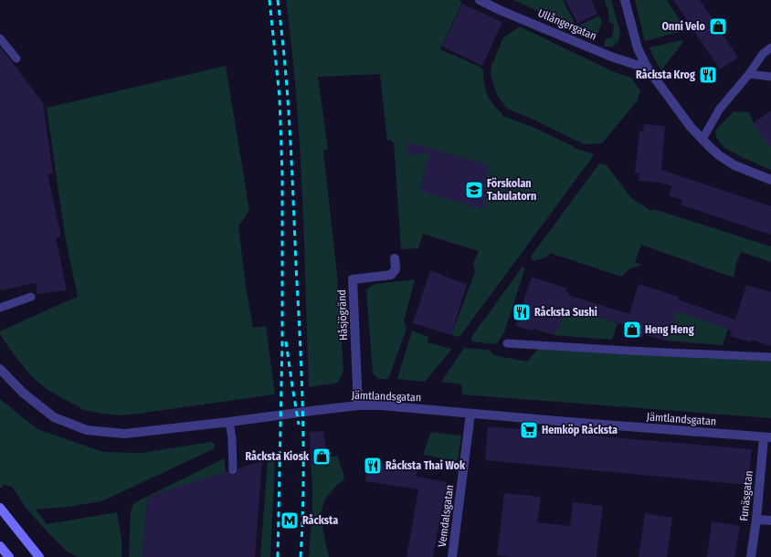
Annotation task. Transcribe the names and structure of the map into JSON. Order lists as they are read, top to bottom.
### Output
{
  "streets": {
    "street": [
      "Ullångergatan",
      "Håsjögränd",
      "Jämtlandsgatan",
      "Funäsgatan",
      "Vemdalsgatan"
    ]
  },
  "crossings": [
    ["Håsjögränd", "Jämtlandsgatan"],
    ["Jämtlandsgatan", "Funäsgatan"],
    ["Jämtlandsgatan", "Vemdalsgatan"]
  ],
  "places": {
    "shop": ["Onni Velo", "Heng Heng", "Råcksta Kiosk"],
    "restaurant": ["Råcksta Krog", "Råcksta Sushi", "Råcksta Thai Wok"],
    "school or university": ["Förskolan Tabulatorn"],
    "supermarket": ["Hemköp Råcksta"],
    "metro station": ["Råcksta"]
  }
}
